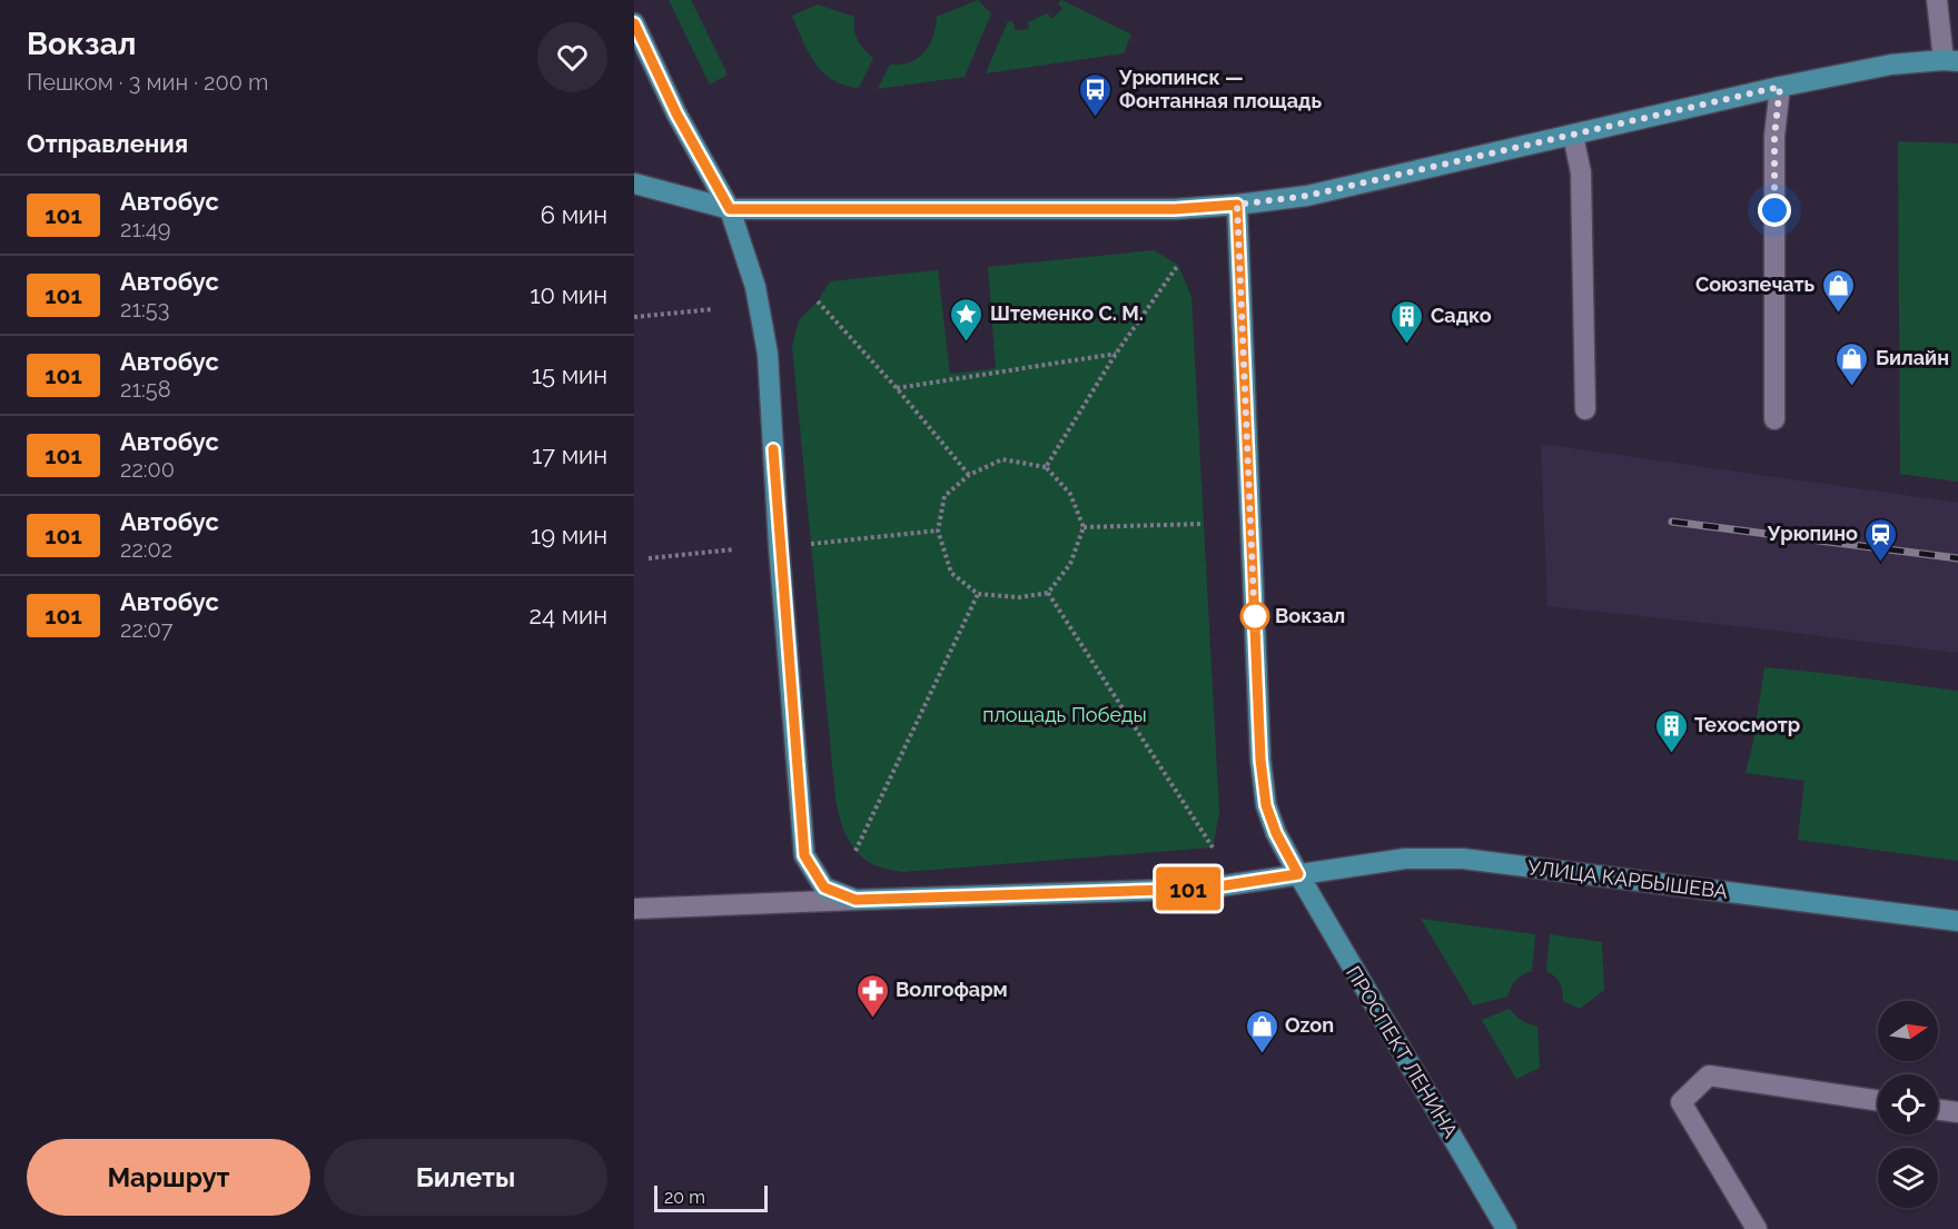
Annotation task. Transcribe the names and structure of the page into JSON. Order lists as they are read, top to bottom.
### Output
{
  "streets": {
    "main road": ["УЛИЦА КАРБЫШЕВА", "ПРОСПЕКТ ЛЕНИНА"]
  },
  "crossings": [
    ["УЛИЦА КАРБЫШЕВА", "ПРОСПЕКТ ЛЕНИНА"]
  ],
  "parks": ["площадь Победы"],
  "places": {
    "bus stop": ["Урюпинск — Фонтанная площадь"],
    "shop": ["Союзпечать", "Билайн", "Ozon"],
    "place": ["Штеменко С. М."],
    "building": ["Садко", "Техосмотр"],
    "station": ["Урюпино"],
    "other": ["Вокзал"],
    "pharmacy": ["Волгофарм"]
  },
  "lines": ["bus line 101"],
  "scale_bar": "20 m",
  "north": "right",
  "page": {
    "heading": [
      ["Вокзал", "Пешком · 3 мин · 200 m"],
      "Отправления"
    ],
    "on_map": "101",
    "list": [
      {
        "mark": "101",
        "name": "Автобус",
        "note": "21:49",
        "value": "6 мин"
      },
      {
        "mark": "101",
        "name": "Автобус",
        "note": "21:53",
        "value": "10 мин"
      },
      {
        "mark": "101",
        "name": "Автобус",
        "note": "21:58",
        "value": "15 мин"
      },
      {
        "mark": "101",
        "name": "Автобус",
        "note": "22:00",
        "value": "17 мин"
      },
      {
        "mark": "101",
        "name": "Автобус",
        "note": "22:02",
        "value": "19 мин"
      },
      {
        "mark": "101",
        "name": "Автобус",
        "note": "22:07",
        "value": "24 мин"
      }
    ],
    "buttons": ["Маршрут", "Билеты"],
    "scale": "20 m"
  }
}
